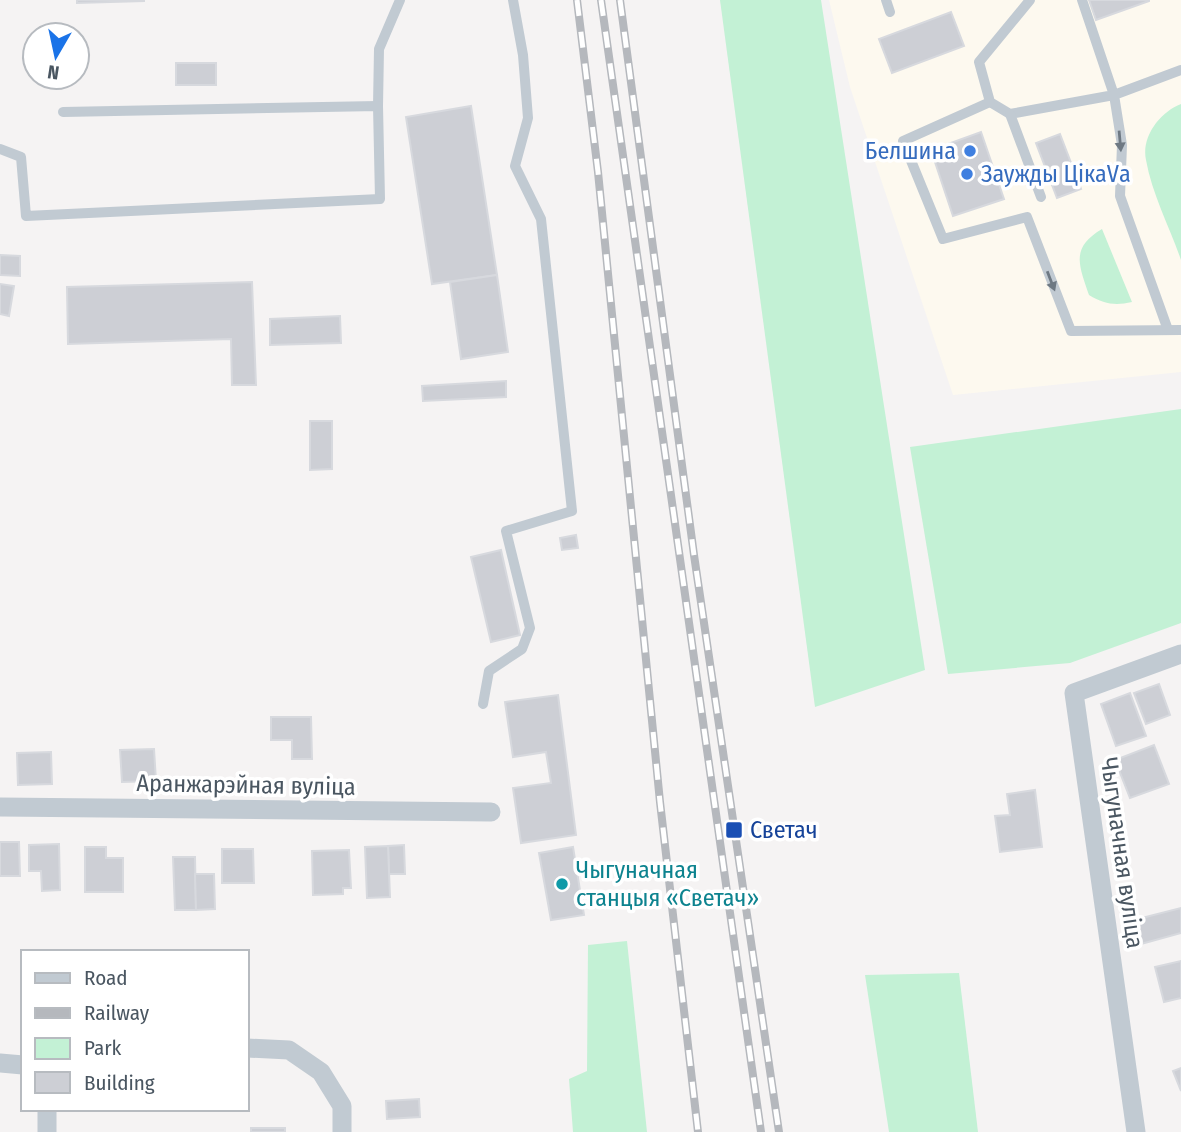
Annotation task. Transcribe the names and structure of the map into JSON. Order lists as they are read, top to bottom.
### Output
{
  "streets": {
    "street": ["Аранжарэйная вуліца", "Чыгуначная вуліца"]
  },
  "places": {
    "other": ["Белшина", "Заужды ЦікаVа", "Чыгуначная станцыя «Светач»"],
    "transit": ["Светач"]
  },
  "legend": [
    "Road",
    "Railway",
    "Park",
    "Building"
  ],
  "north": "bottom"
}
